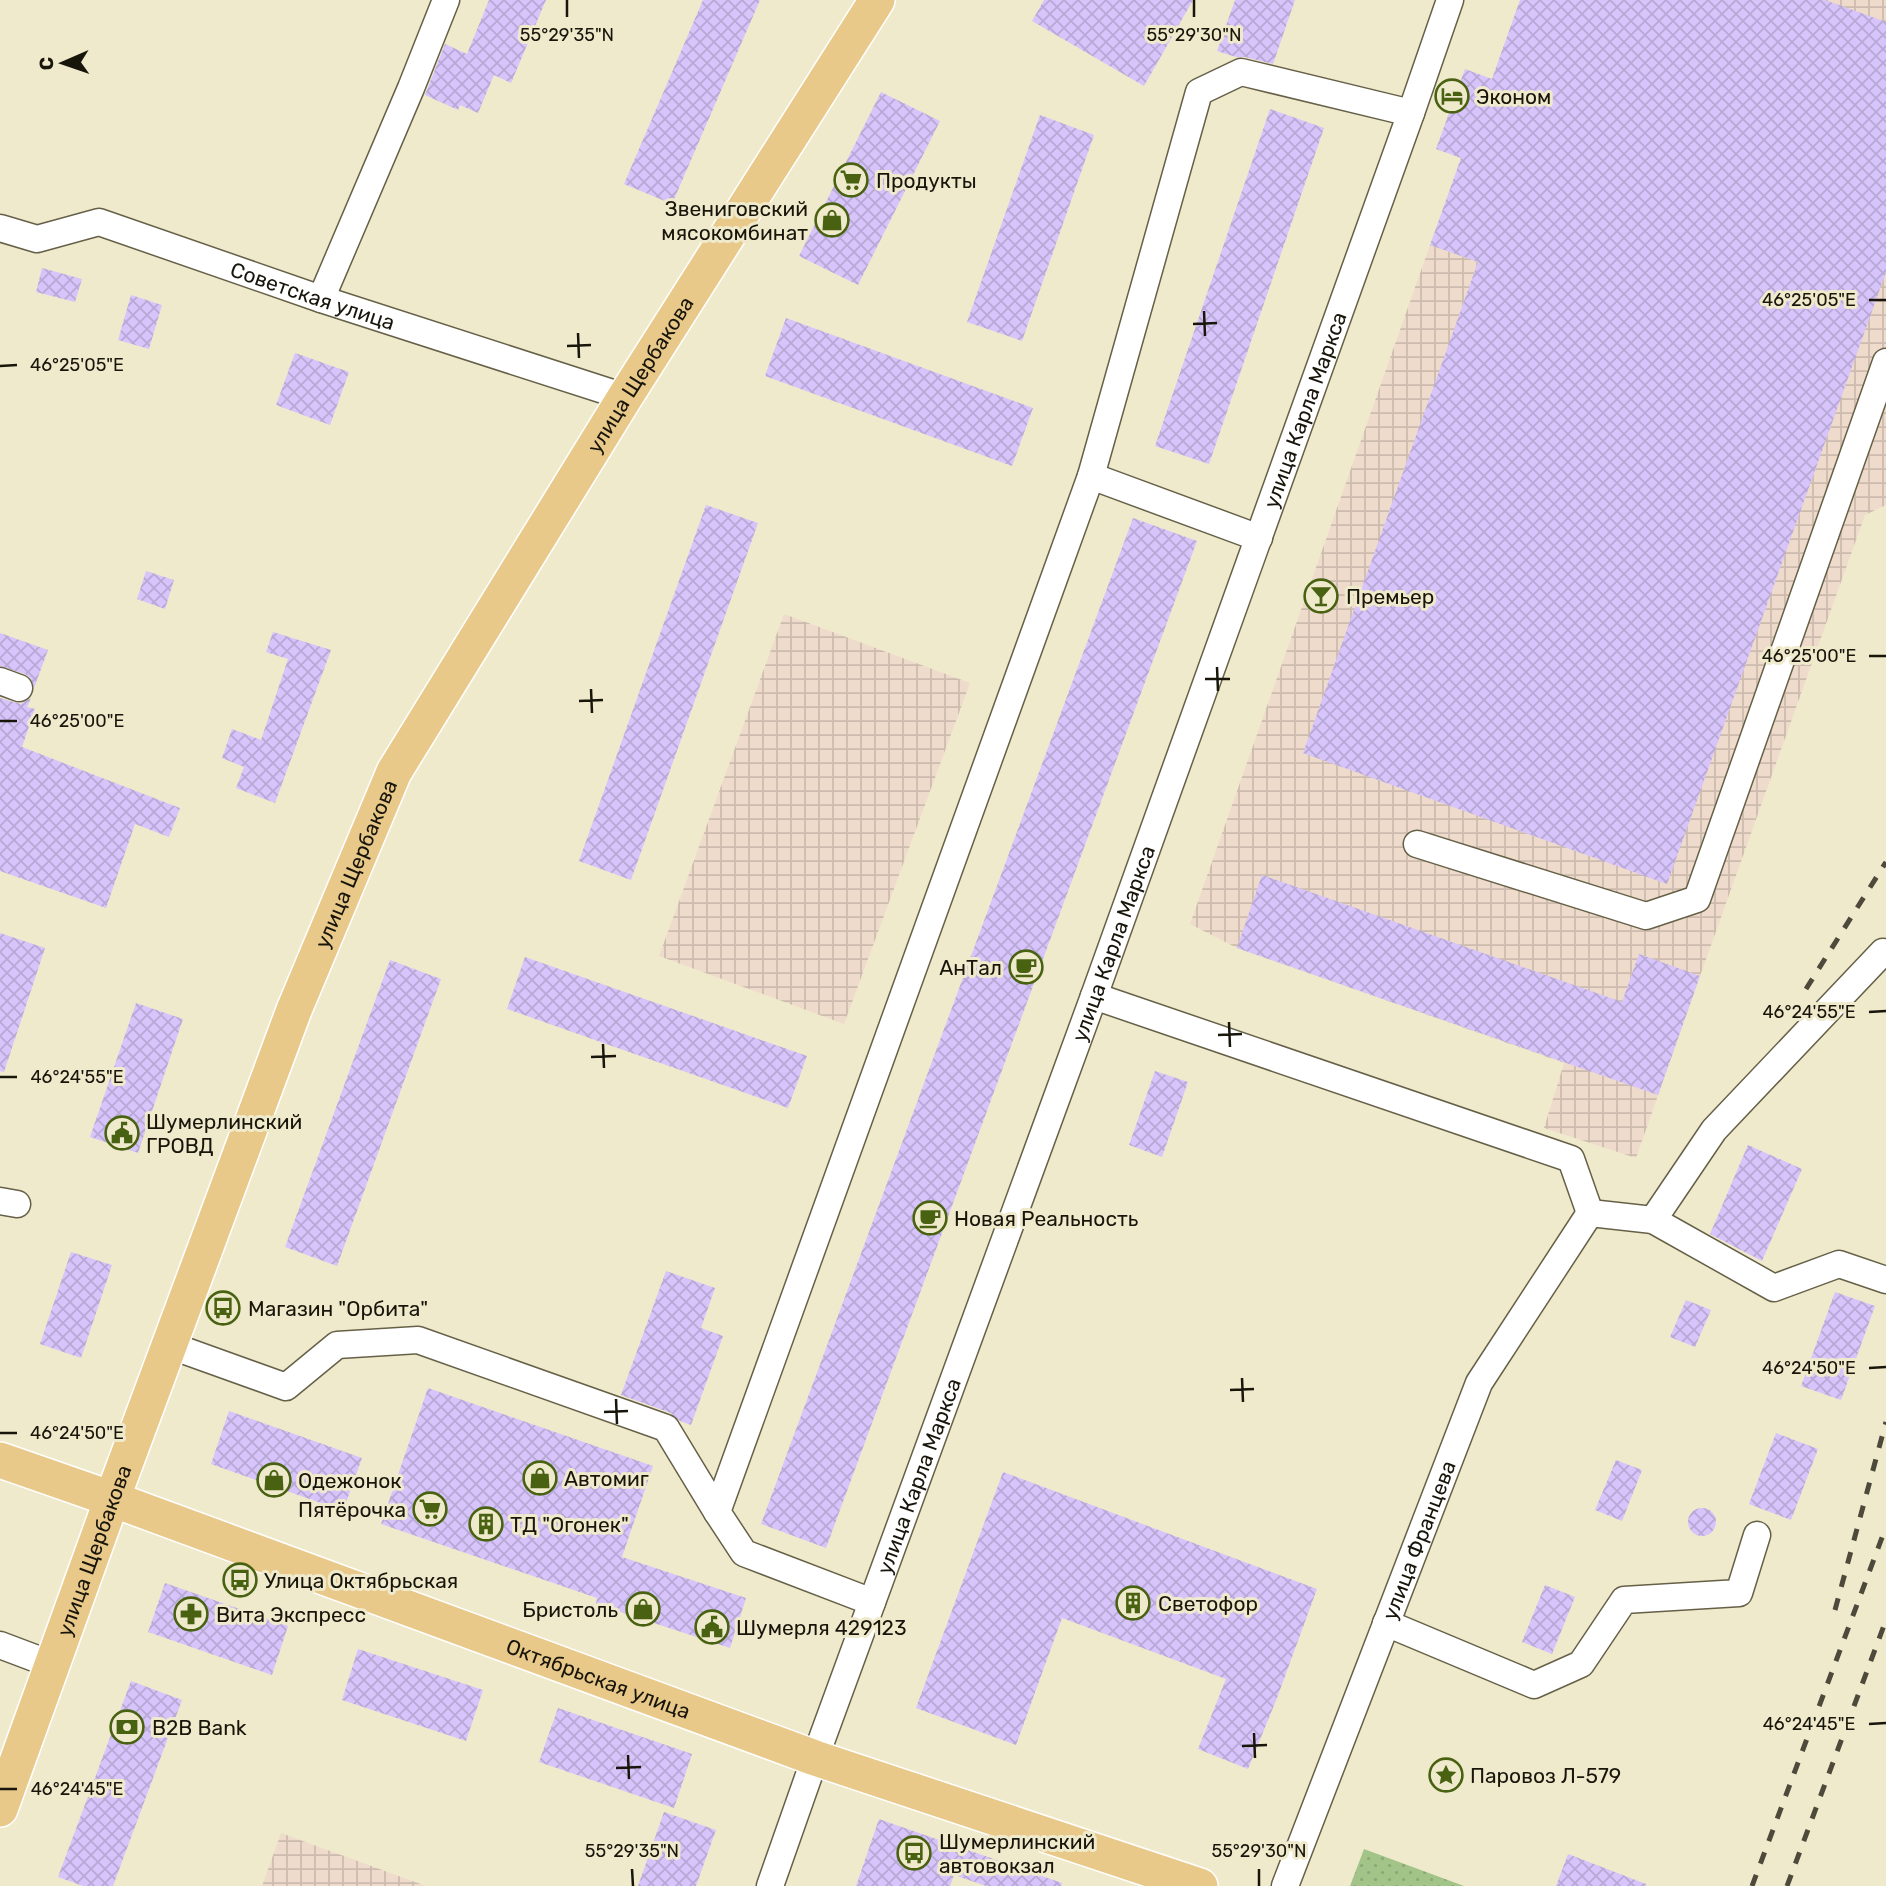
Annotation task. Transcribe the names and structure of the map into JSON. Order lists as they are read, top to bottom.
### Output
{
  "streets": {
    "main road": ["улица Щербакова", "Октябрьская улица"],
    "street": ["Советская улица", "улица Карла Маркса", "улица Францева"]
  },
  "crossings": [
    ["Советская улица", "улица Щербакова"],
    ["улица Щербакова", "Октябрьская улица"],
    ["улица Карла Маркса", "Октябрьская улица"]
  ],
  "places": {
    "hotel": ["Эконом"],
    "supermarket": ["Продукты", "Пятёрочка"],
    "shop": [
      "Звениговский мясокомбинат",
      "Автомиг",
      "Одежонок",
      "Бристоль"
    ],
    "bar": ["Премьер"],
    "cafe": ["АнТал", "Новая Реальность"],
    "public building": ["Шумерлинский ГРОВД", "Шумерля 429123"],
    "bus stop": ["Магазин \"Орбита\"", "Улица Октябрьская", "Шумерлинский автовокзал"],
    "building": ["ТД \"Огонек\"", "Светофор"],
    "pharmacy": ["Вита Экспресс"],
    "bank": ["B2B Bank"],
    "place": ["Паровоз Л-579"]
  },
  "north": "left",
  "coordinates": [
    "55°29'35\"N",
    "55°29'30\"N",
    "46°25'05\"E",
    "46°25'00\"E",
    "46°24'55\"E",
    "46°24'50\"E",
    "46°24'45\"E"
  ]
}
